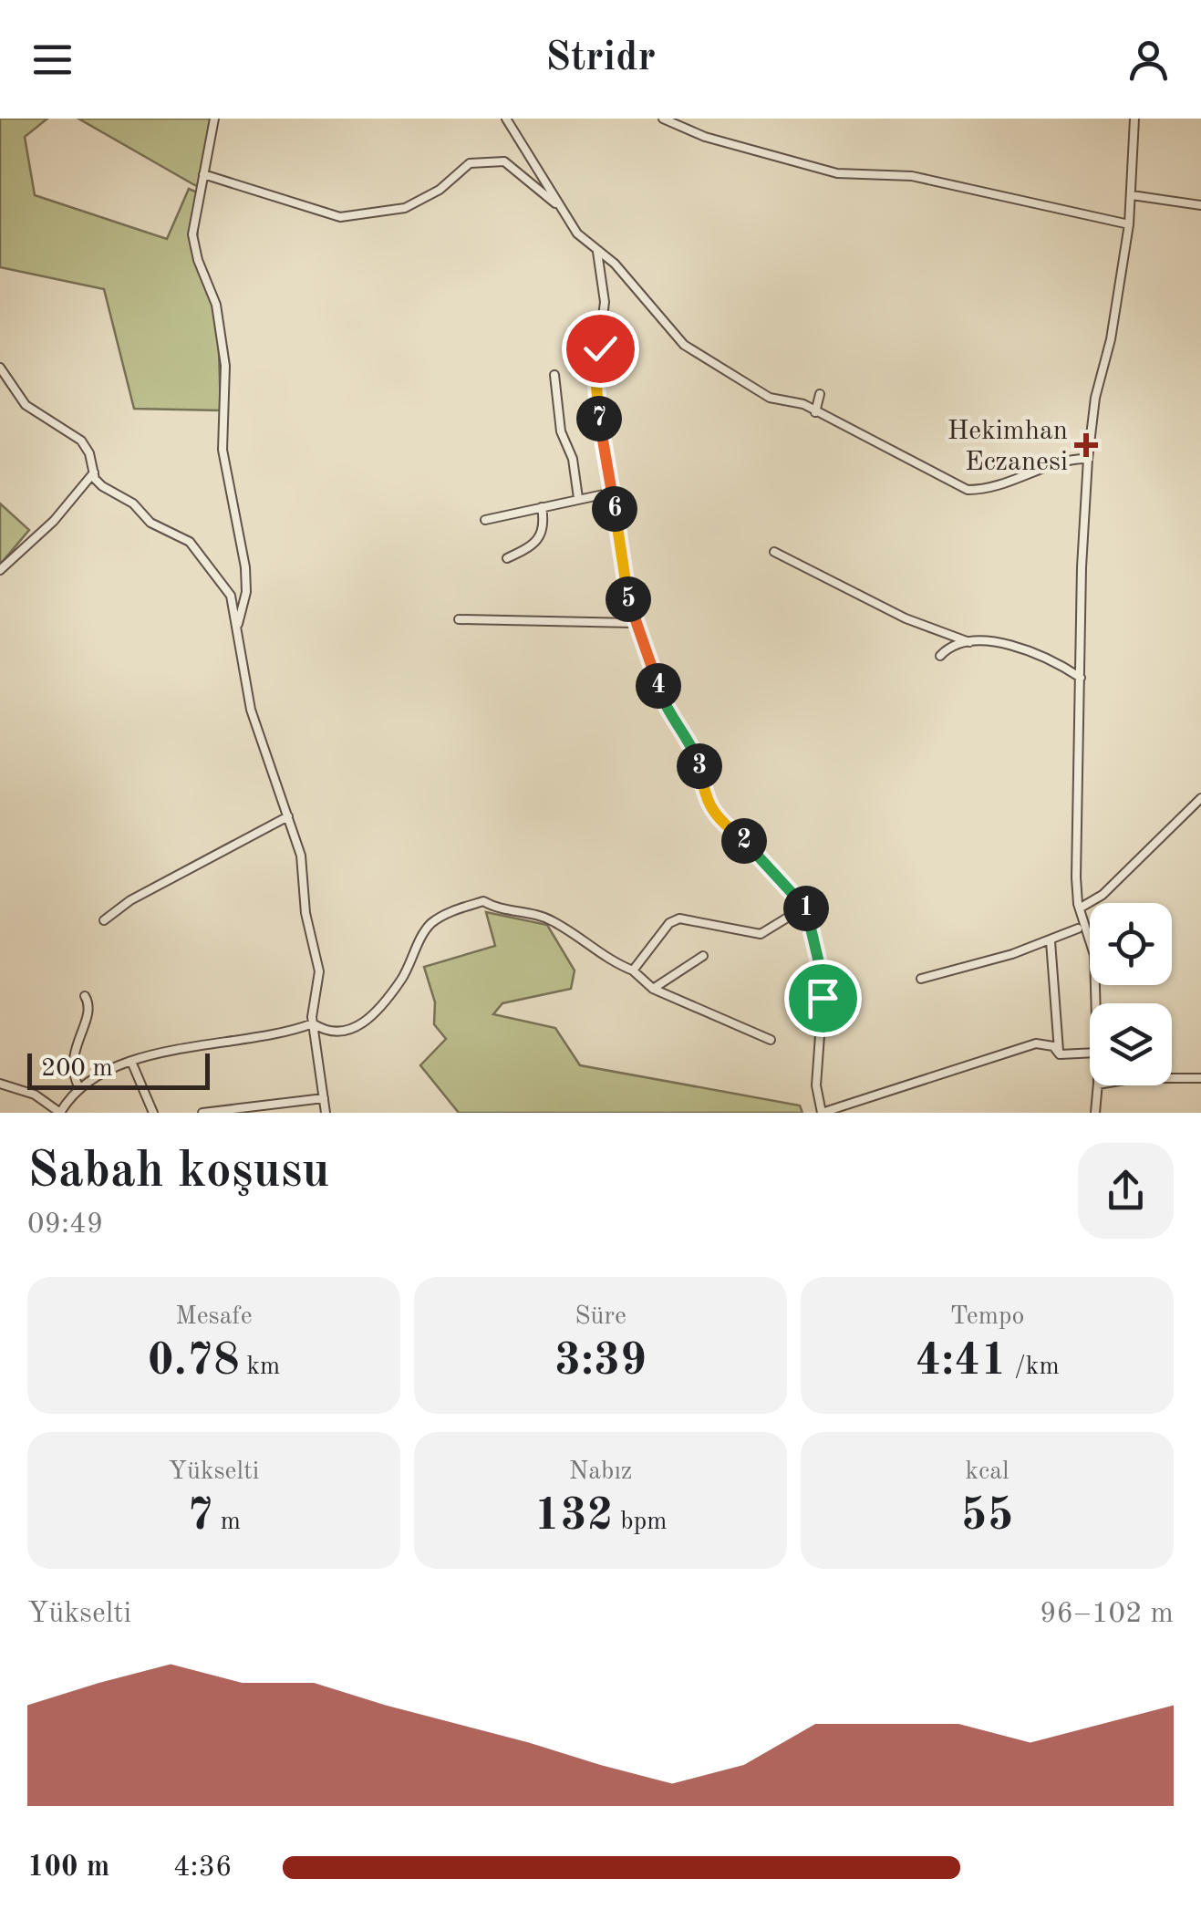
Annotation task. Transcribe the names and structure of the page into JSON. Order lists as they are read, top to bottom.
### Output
{
  "places": {
    "health": ["Hekimhan Eczanesi"]
  },
  "scale_bar": "200 m",
  "page": {
    "header": "Stridr",
    "pins": [
      "7",
      "6",
      "5",
      "4",
      "3",
      "2",
      "1"
    ],
    "scale": "200 m",
    "heading": ["Sabah koşusu", "09:49"],
    "stats": [
      ["Mesafe", "0.78 km"],
      ["Süre", "3:39"],
      ["Tempo", "4:41 /km"],
      ["Yükselti", "7 m"],
      ["Nabız", "132 bpm"],
      ["kcal", "55"]
    ],
    "chart": ["Yükselti", "96–102 m"],
    "list": [
      {
        "name": "100 m",
        "note": "4:36"
      }
    ]
  }
}
